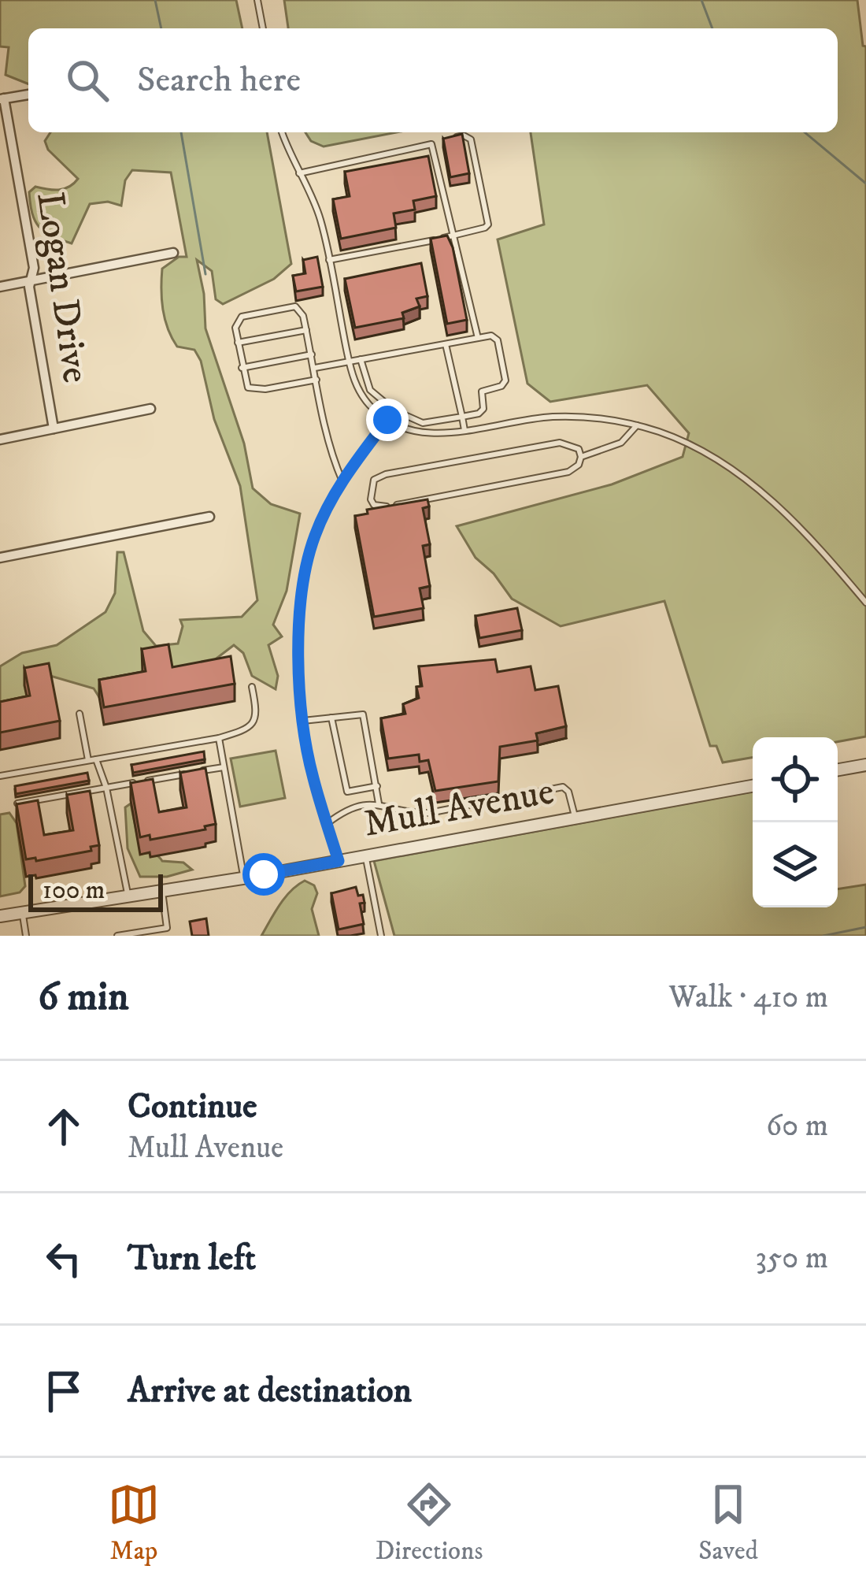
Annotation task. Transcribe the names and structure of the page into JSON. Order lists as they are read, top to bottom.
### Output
{
  "streets": {
    "street": ["Logan Drive", "Mull Avenue"]
  },
  "scale_bar": "100 m",
  "page": {
    "search": "Search here",
    "scale": "100 m",
    "heading": ["6 min", "Walk · 410 m"],
    "list": [
      ["Continue", "Mull Avenue", "60 m"],
      ["Turn left", "350 m"],
      "Arrive at destination"
    ],
    "nav": ["Map", "Directions", "Saved"]
  }
}
